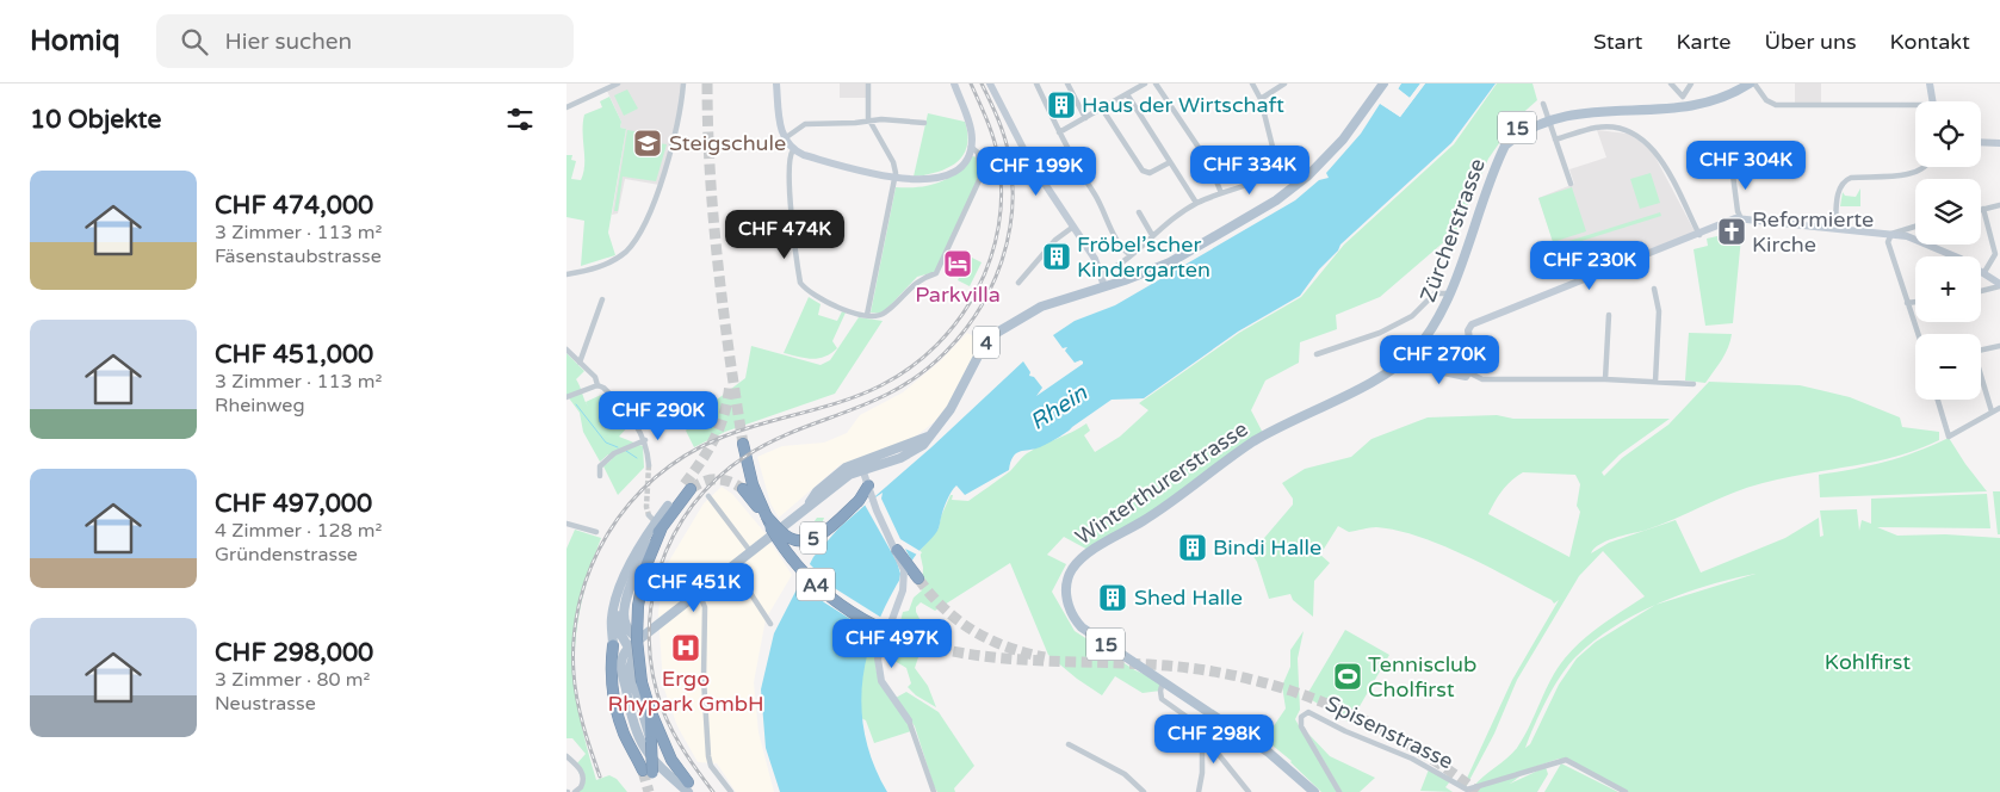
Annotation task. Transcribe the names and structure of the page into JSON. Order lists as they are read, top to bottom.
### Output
{
  "streets": {
    "highway": ["5", "A4"],
    "main road": [
      "15",
      "Zürcherstrasse",
      "4",
      "Winterthurerstrasse"
    ],
    "street": ["Spisenstrasse"]
  },
  "crossings": [
    ["Zürcherstrasse", "Winterthurerstrasse"],
    ["5", "A4"]
  ],
  "water": ["Rhein"],
  "parks": ["Kohlfirst"],
  "places": {
    "building": [
      "Haus der Wirtschaft",
      "Fröbel’scher Kindergarten",
      "Bindi Halle",
      "Shed Halle"
    ],
    "school or university": ["Steigschule"],
    "church": ["Reformierte Kirche"],
    "hotel": ["Parkvilla"],
    "hospital": ["Ergo Rhypark GmbH"],
    "sports": ["Tennisclub Cholfirst"]
  },
  "page": {
    "header": "Homiq",
    "search": "Hier suchen",
    "nav": [
      "Start",
      "Karte",
      "Über uns",
      "Kontakt"
    ],
    "heading": "10 Objekte",
    "map_buttons": ["+", "−"],
    "price": [
      "CHF 304K",
      "CHF 334K",
      "CHF 199K",
      "CHF 474K",
      "CHF 230K",
      "CHF 270K",
      "CHF 290K",
      "CHF 451K",
      "CHF 497K",
      "CHF 298K"
    ],
    "list": [
      {
        "name": "CHF 474,000",
        "note": "3 Zimmer · 113 m² · Fäsenstaubstrasse"
      },
      {
        "name": "CHF 451,000",
        "note": "3 Zimmer · 113 m² · Rheinweg"
      },
      {
        "name": "CHF 497,000",
        "note": "4 Zimmer · 128 m² · Gründenstrasse"
      },
      {
        "name": "CHF 298,000",
        "note": "3 Zimmer · 80 m² · Neustrasse"
      }
    ]
  }
}
